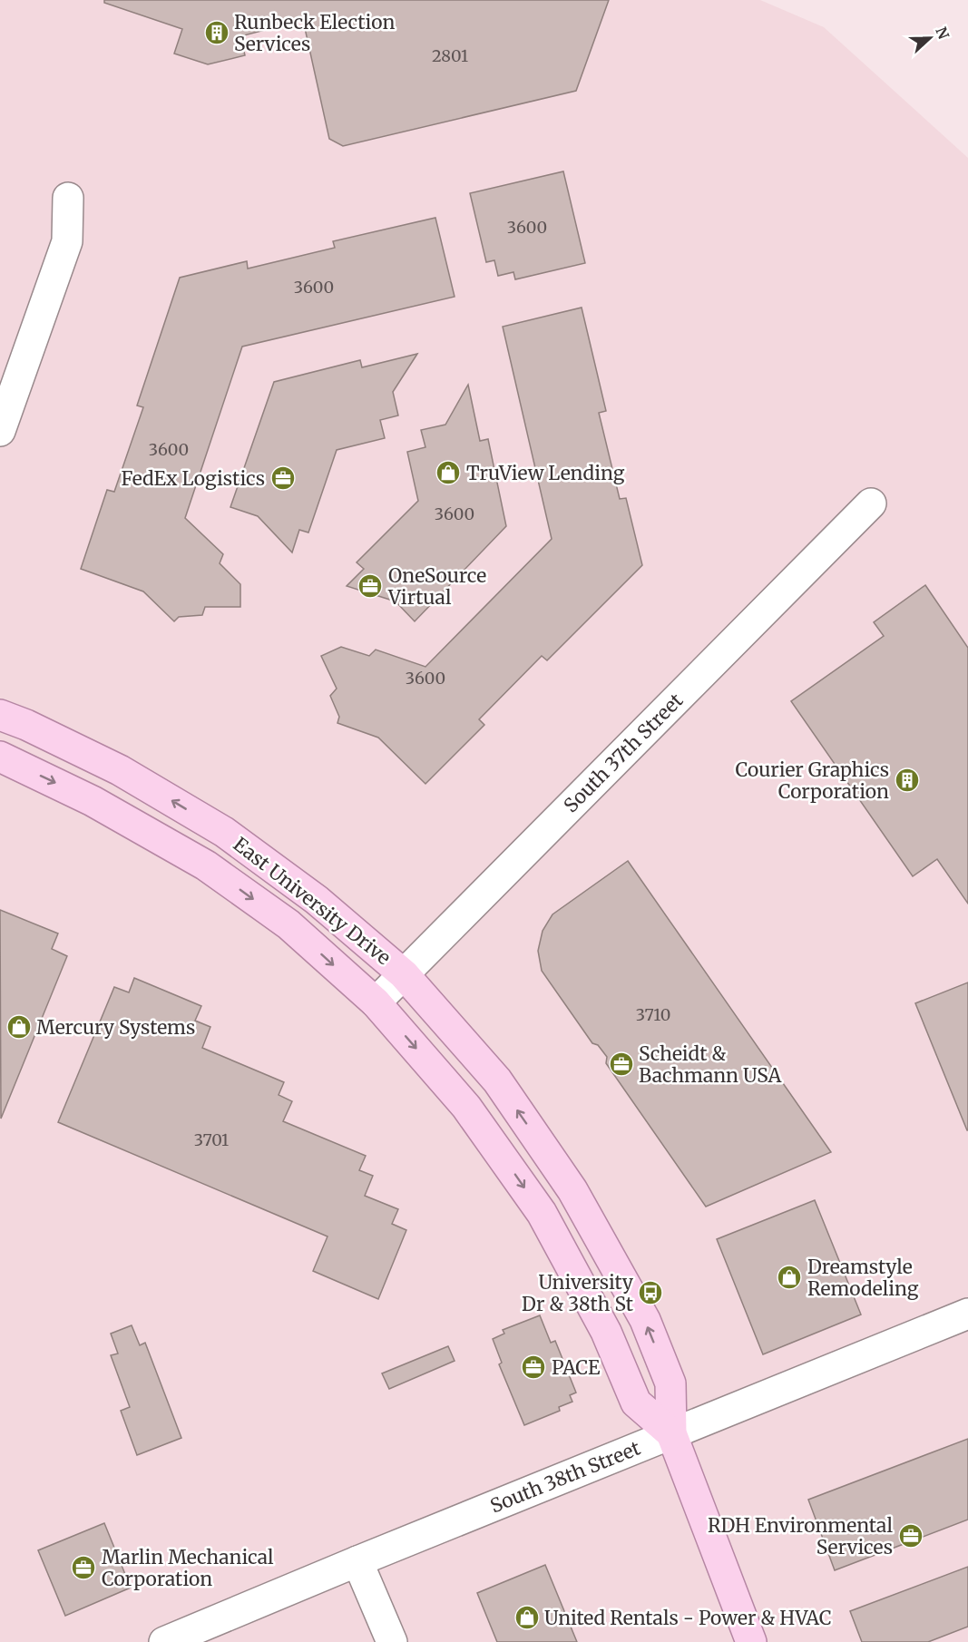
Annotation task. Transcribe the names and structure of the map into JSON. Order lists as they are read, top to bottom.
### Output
{
  "streets": {
    "main road": ["East University Drive"],
    "street": ["South 37th Street", "South 38th Street"]
  },
  "crossings": [
    ["South 37th Street", "East University Drive"],
    ["East University Drive", "South 38th Street"]
  ],
  "places": {
    "building": ["Runbeck Election Services", "Courier Graphics Corporation"],
    "shop": [
      "TruView Lending",
      "Mercury Systems",
      "Dreamstyle Remodeling",
      "United Rentals - Power & HVAC"
    ],
    "office": [
      "FedEx Logistics",
      "OneSource Virtual",
      "Scheidt & Bachmann USA",
      "PACE",
      "RDH Environmental Services",
      "Marlin Mechanical Corporation"
    ],
    "bus stop": ["University Dr & 38th St"]
  },
  "house_numbers": [
    "2801",
    "3600",
    "3600",
    "3600",
    "3600",
    "3600",
    "3710",
    "3701"
  ],
  "north": "right"
}
